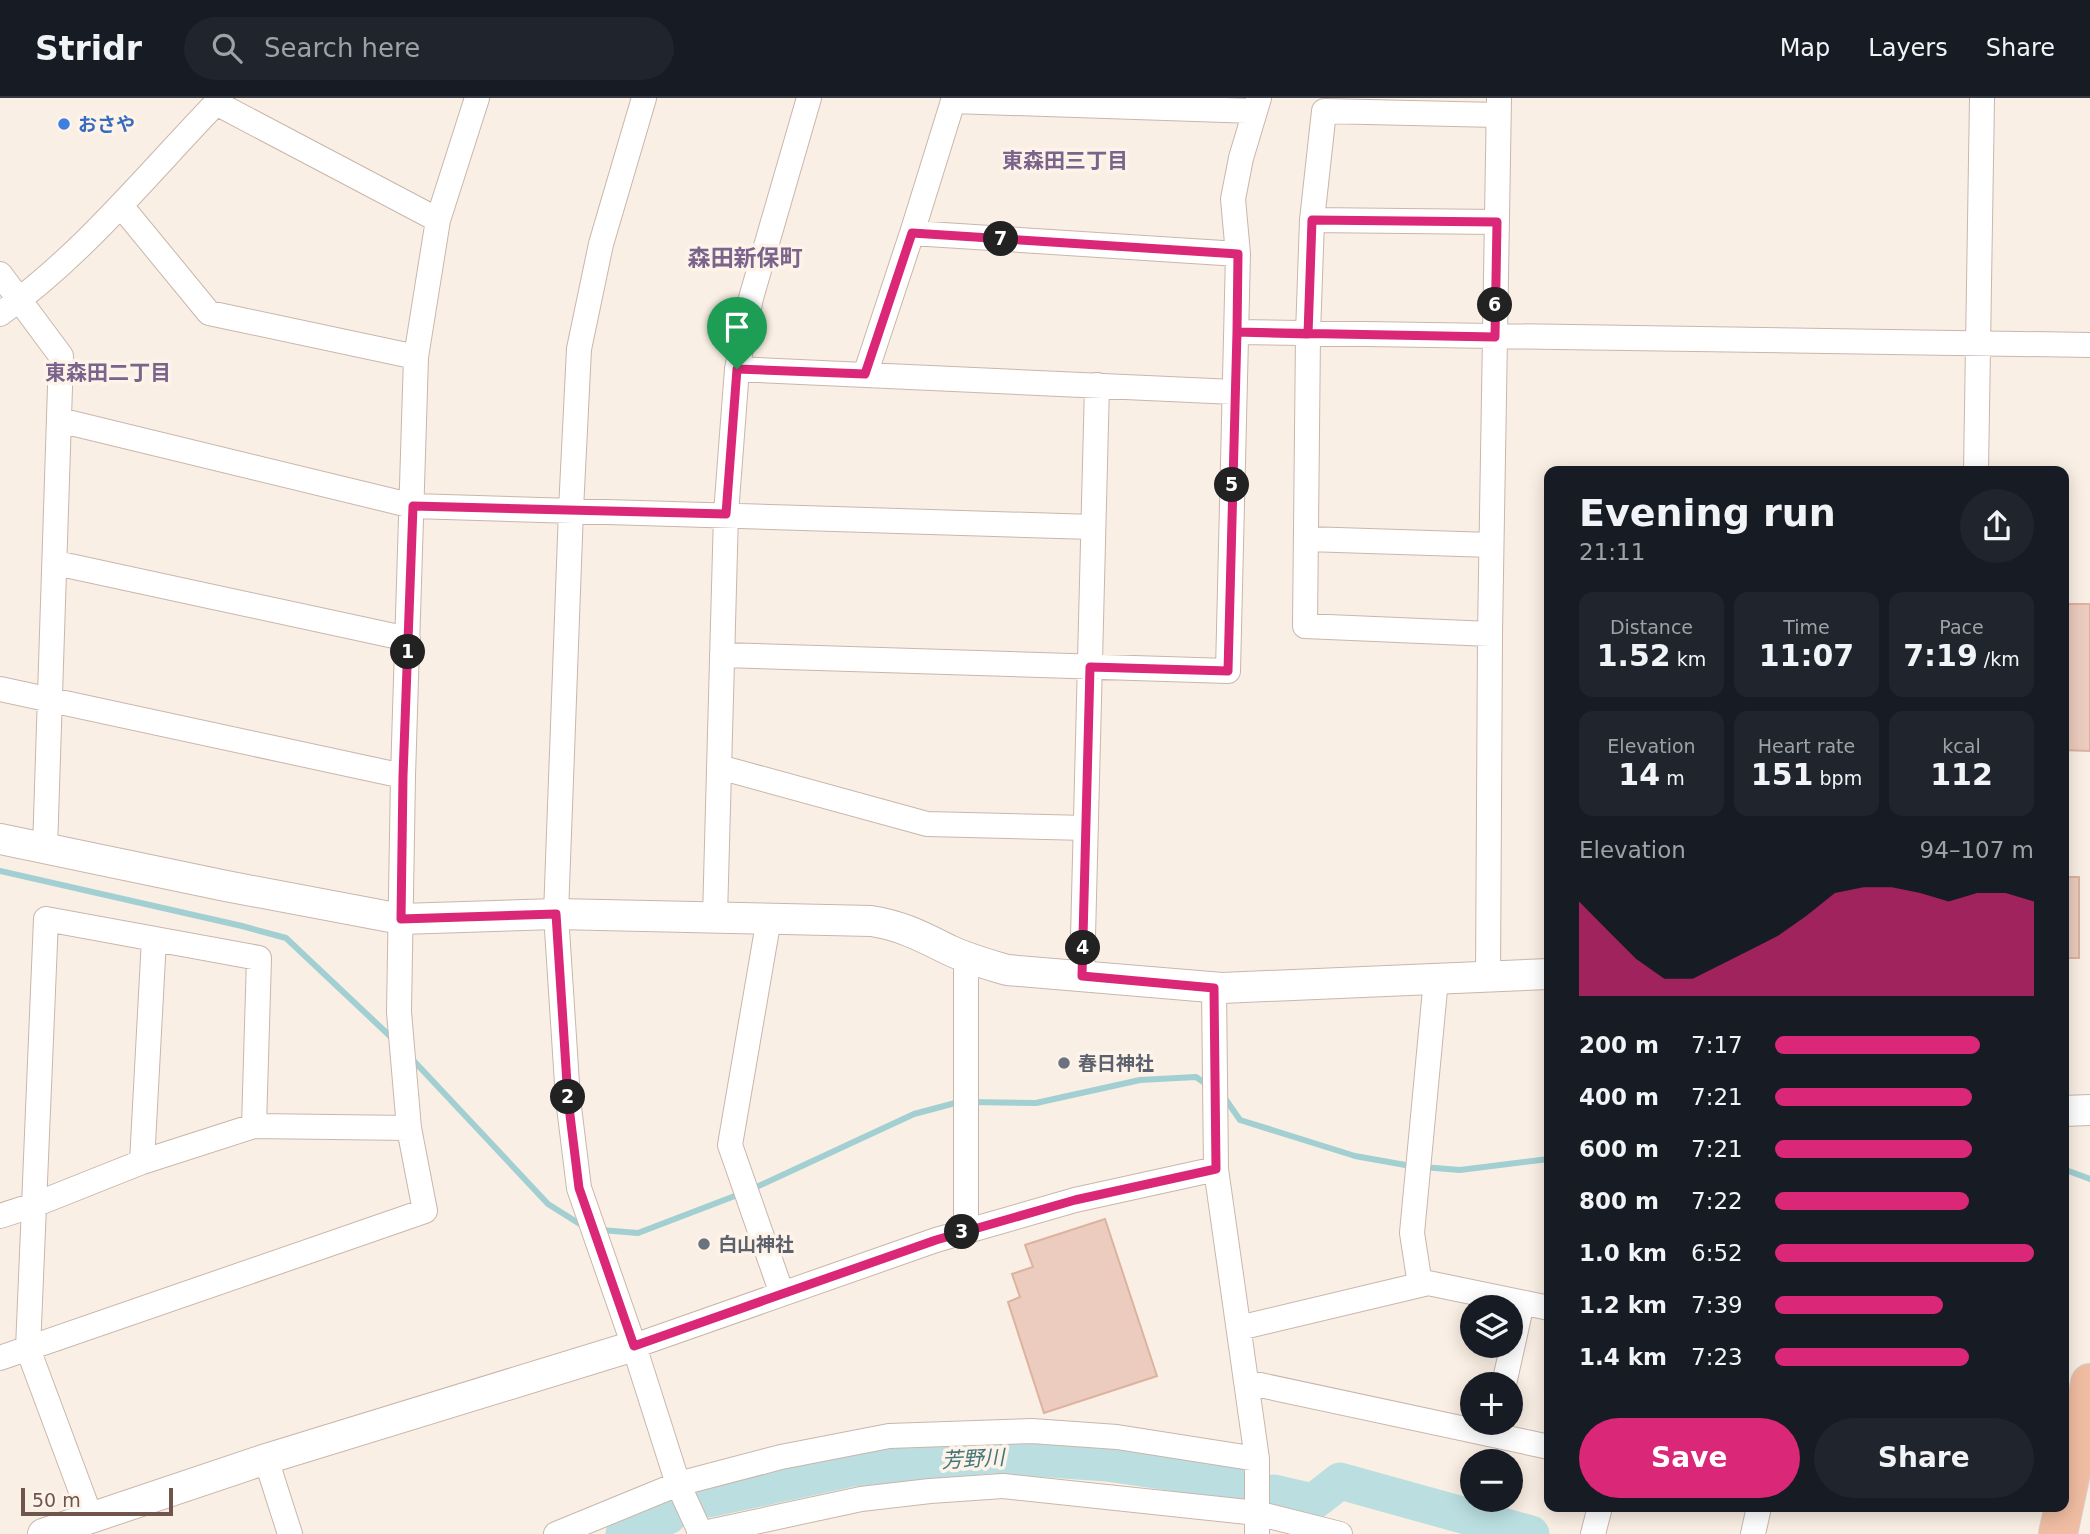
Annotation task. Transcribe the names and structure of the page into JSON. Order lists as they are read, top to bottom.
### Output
{
  "districts": ["東森田三丁目", "森田新保町", "東森田二丁目"],
  "water": ["芳野川"],
  "places": ["おさや", "春日神社", "白山神社"],
  "scale_bar": "50 m",
  "page": {
    "header": "Stridr",
    "search": "Search here",
    "nav": ["Map", "Layers", "Share"],
    "pins": [
      "7",
      "6",
      "5",
      "1",
      "4",
      "2",
      "3"
    ],
    "heading": ["Evening run", "21:11"],
    "stats": [
      ["Distance", "1.52 km"],
      ["Time", "11:07"],
      ["Pace", "7:19 /km"],
      ["Elevation", "14 m"],
      ["Heart rate", "151 bpm"],
      ["kcal", "112"]
    ],
    "chart": ["Elevation", "94–107 m"],
    "list": [
      {
        "name": "200 m",
        "note": "7:17"
      },
      {
        "name": "400 m",
        "note": "7:21"
      },
      {
        "name": "600 m",
        "note": "7:21"
      },
      {
        "name": "800 m",
        "note": "7:22"
      },
      {
        "name": "1.0 km",
        "note": "6:52"
      },
      {
        "name": "1.2 km",
        "note": "7:39"
      },
      {
        "name": "1.4 km",
        "note": "7:23"
      }
    ],
    "map_buttons": ["+", "−"],
    "buttons": ["Save", "Share"],
    "scale": "50 m"
  }
}
